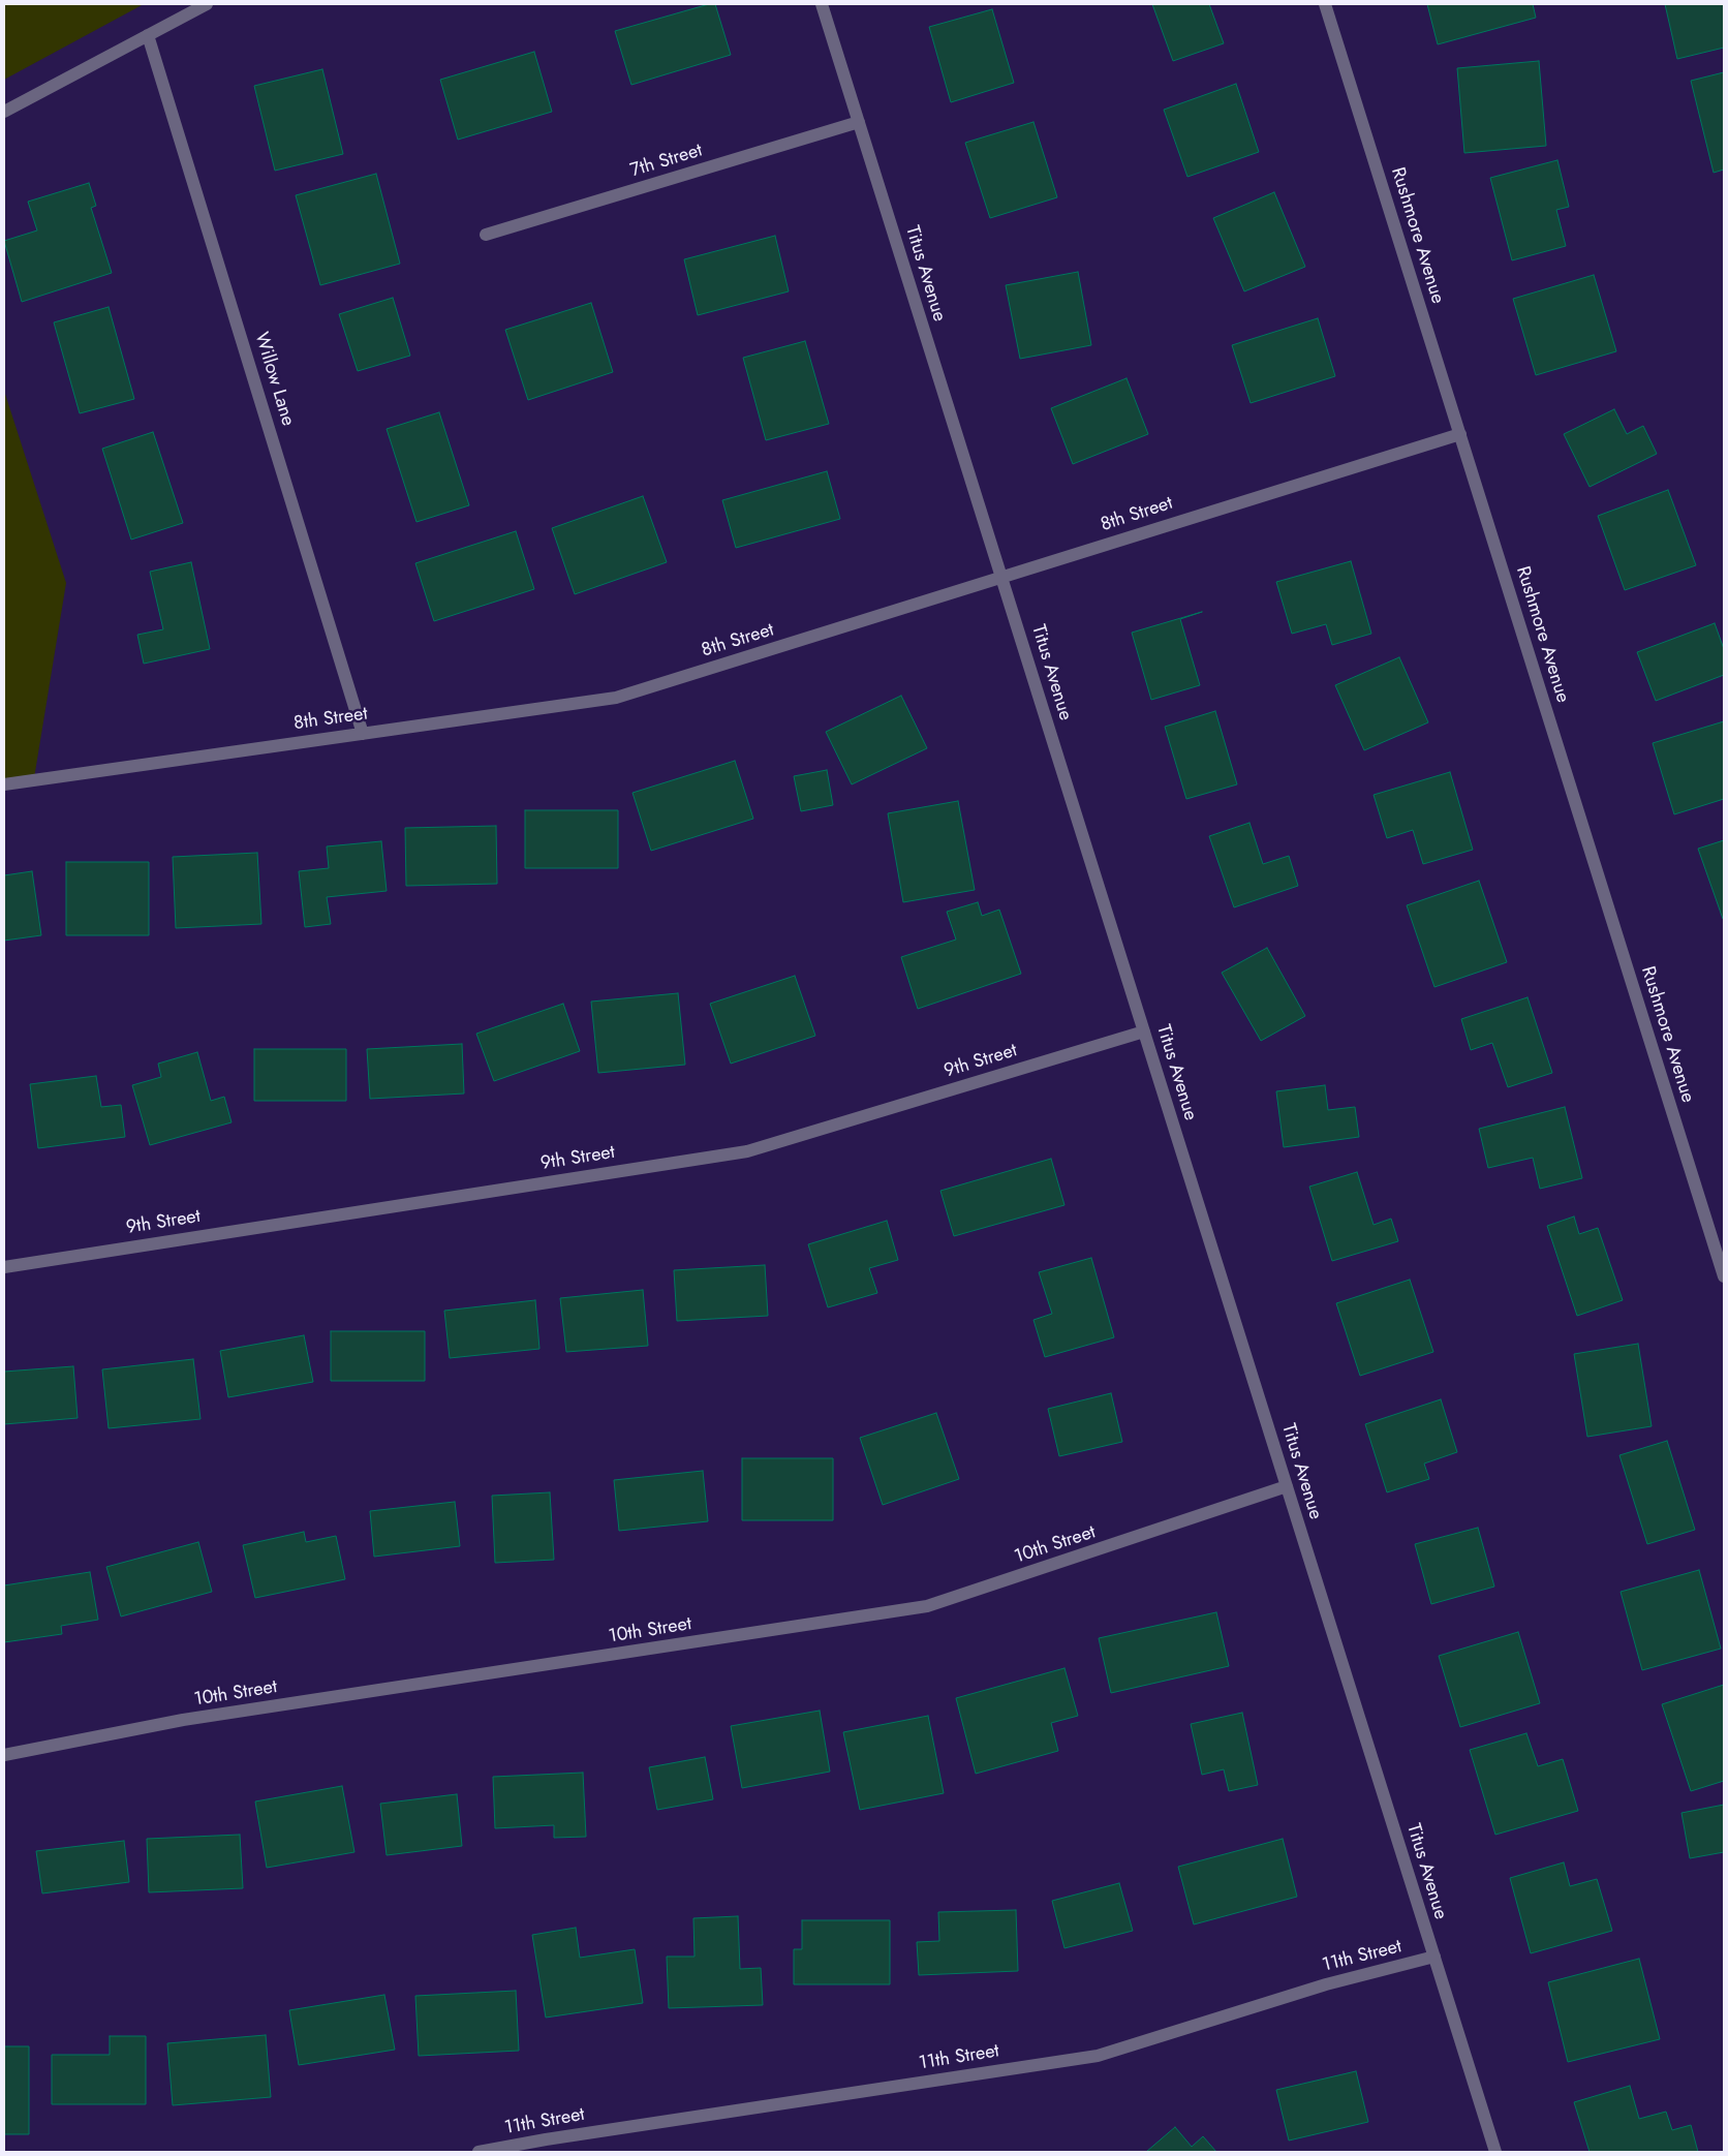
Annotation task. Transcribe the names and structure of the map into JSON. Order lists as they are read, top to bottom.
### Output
{
  "streets": {
    "street": [
      "7th Street",
      "Rushmore Avenue",
      "Titus Avenue",
      "Willow Lane",
      "8th Street",
      "9th Street",
      "10th Street",
      "11th Street"
    ]
  },
  "crossings": [
    ["7th Street", "Titus Avenue"],
    ["Rushmore Avenue", "8th Street"],
    ["Titus Avenue", "8th Street"],
    ["Titus Avenue", "9th Street"],
    ["Titus Avenue", "10th Street"],
    ["Titus Avenue", "11th Street"],
    ["Willow Lane", "8th Street"]
  ]
}
